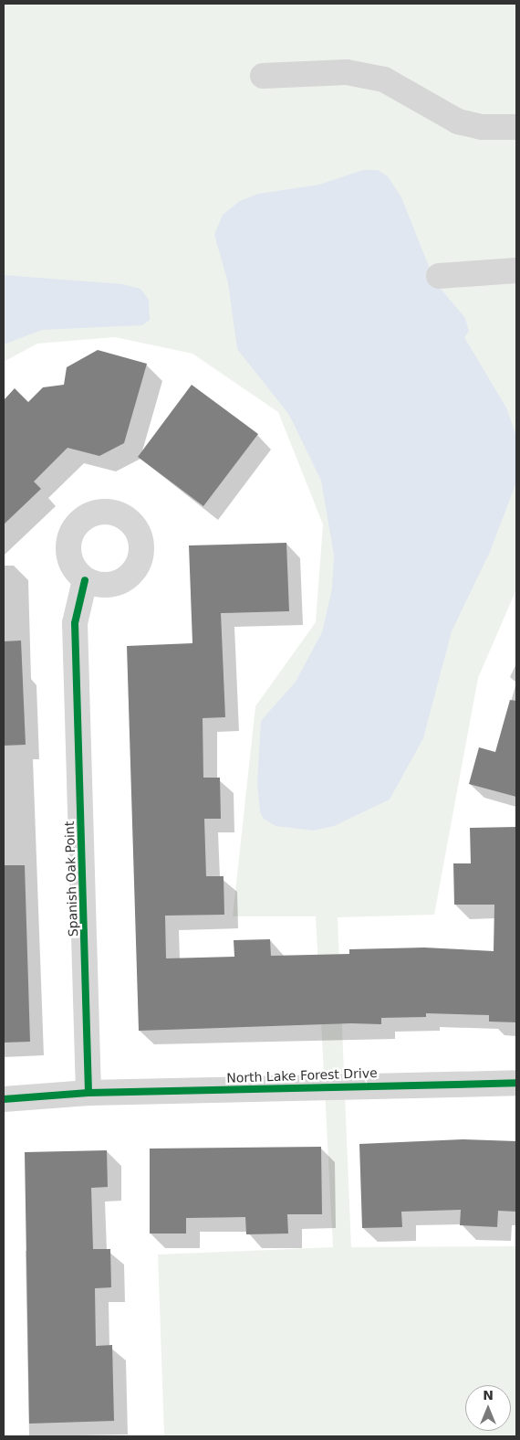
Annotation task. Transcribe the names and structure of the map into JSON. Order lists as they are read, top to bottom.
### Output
{
  "streets": {
    "street": ["Spanish Oak Point", "North Lake Forest Drive"]
  },
  "crossings": [
    ["Spanish Oak Point", "North Lake Forest Drive"]
  ],
  "north": "top"
}
